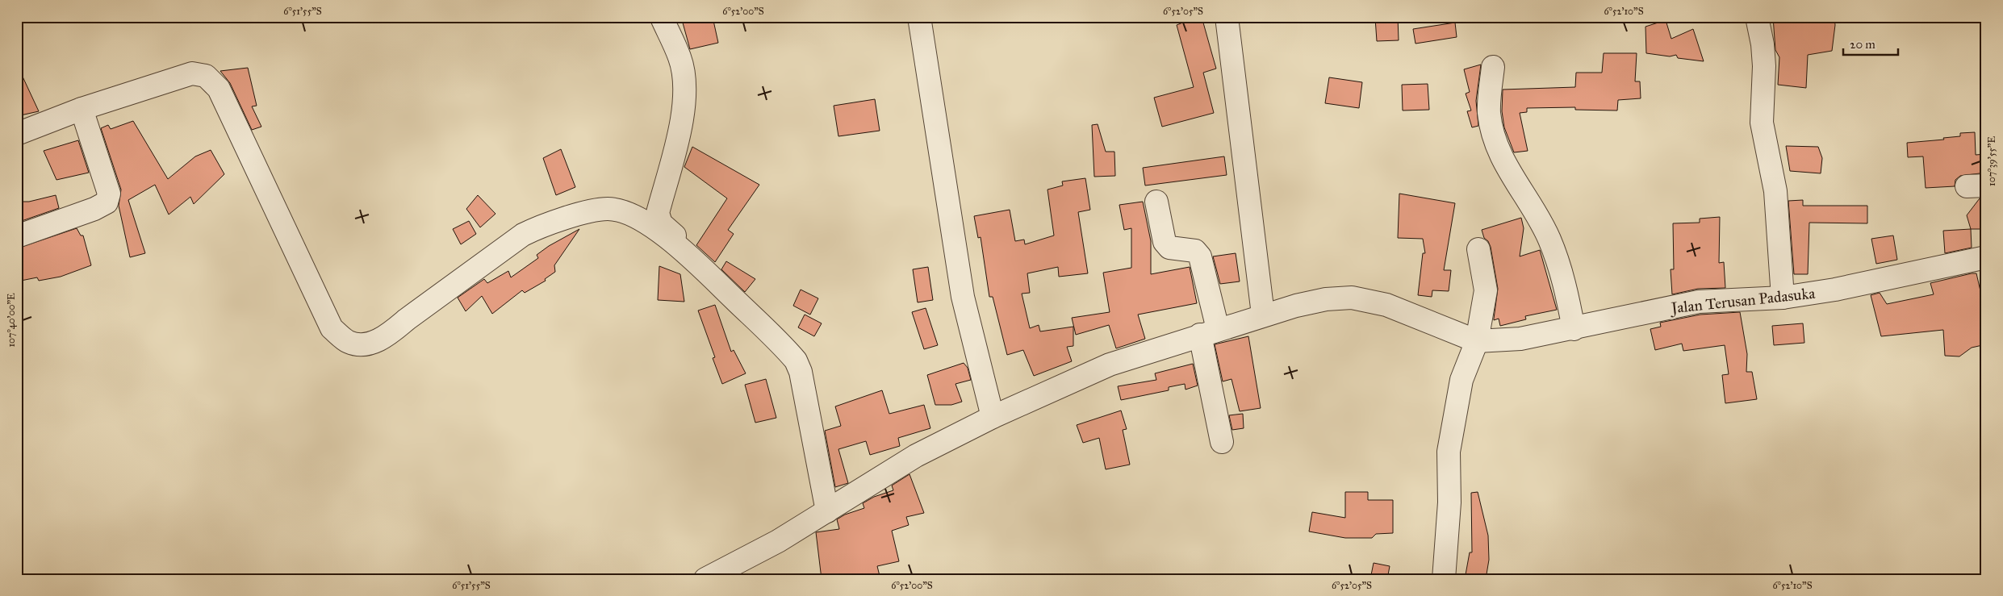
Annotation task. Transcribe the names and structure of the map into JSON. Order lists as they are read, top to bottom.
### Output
{
  "streets": {
    "street": ["Jalan Terusan Padasuka"]
  },
  "scale_bar": "20 m",
  "coordinates": [
    "6°51'55\"S",
    "6°52'00\"S",
    "6°52'05\"S",
    "6°52'10\"S",
    "107°39'55\"E",
    "107°40'00\"E"
  ]
}
